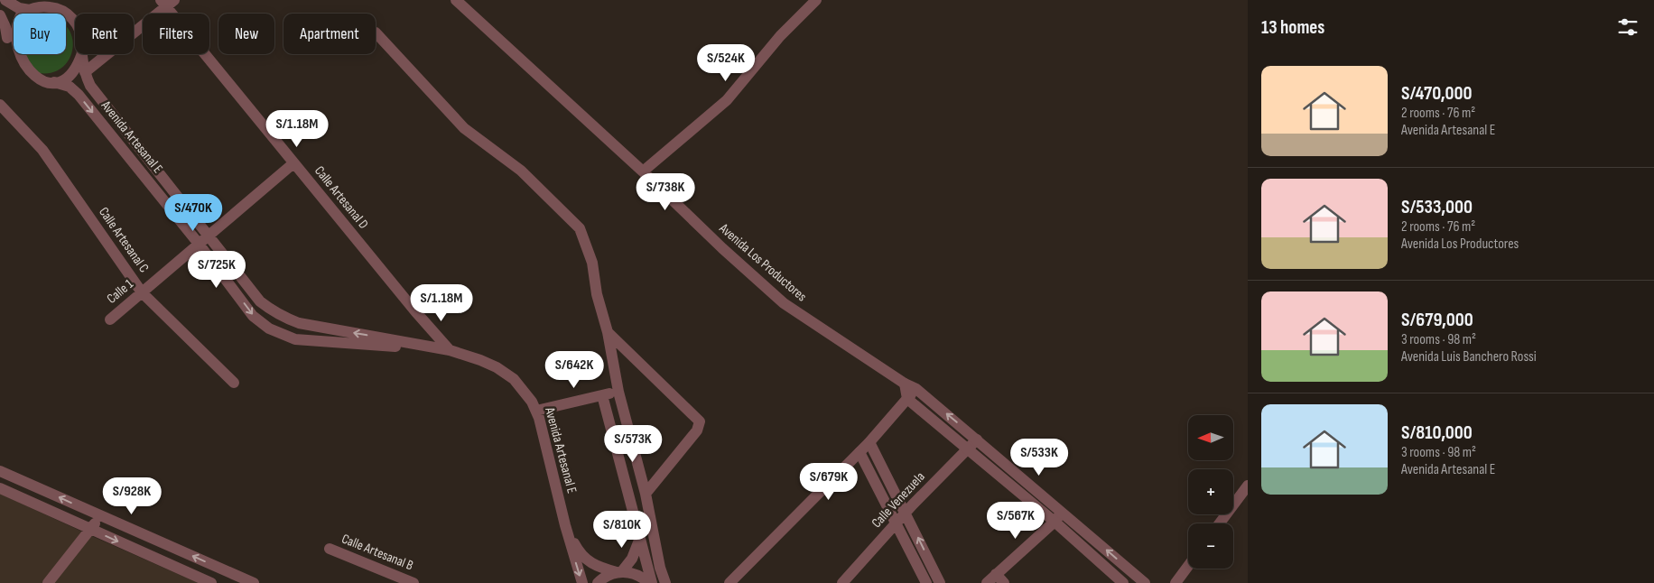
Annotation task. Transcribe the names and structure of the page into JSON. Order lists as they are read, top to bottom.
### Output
{
  "streets": {
    "street": [
      "Avenida Artesanal E",
      "Calle Artesanal D",
      "Calle Artesanal C",
      "Avenida Los Productores",
      "Calle 1",
      "Calle Venezuela",
      "Calle Artesanal B"
    ]
  },
  "crossings": [
    ["Avenida Artesanal E", "Calle Artesanal D"],
    ["Avenida Artesanal E", "Calle 1"],
    ["Calle Artesanal D", "Calle 1"],
    ["Calle Artesanal C", "Calle 1"],
    ["Avenida Los Productores", "Calle Venezuela"]
  ],
  "north": "left",
  "page": {
    "heading": "13 homes",
    "chip": [
      "Buy",
      "Rent",
      "Filters",
      "New",
      "Apartment"
    ],
    "price": [
      "S/524K",
      "S/1.18M",
      "S/738K",
      "S/470K",
      "S/725K",
      "S/1.18M",
      "S/642K",
      "S/573K",
      "S/533K",
      "S/679K",
      "S/928K",
      "S/567K",
      "S/810K"
    ],
    "list": [
      {
        "name": "S/470,000",
        "note": "2 rooms · 76 m² · Avenida Artesanal E"
      },
      {
        "name": "S/533,000",
        "note": "2 rooms · 76 m² · Avenida Los Productores"
      },
      {
        "name": "S/679,000",
        "note": "3 rooms · 98 m² · Avenida Luis Banchero Rossi"
      },
      {
        "name": "S/810,000",
        "note": "3 rooms · 98 m² · Avenida Artesanal E"
      }
    ],
    "map_buttons": ["+", "−"]
  }
}
